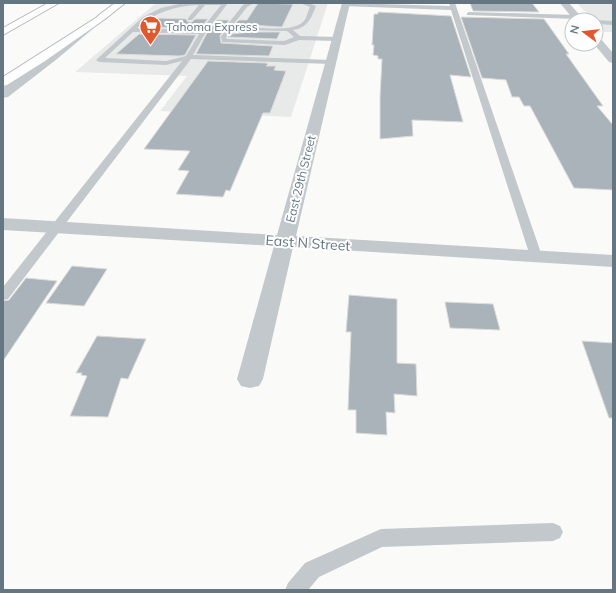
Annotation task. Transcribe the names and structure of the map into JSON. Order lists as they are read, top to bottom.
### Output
{
  "streets": {
    "street": ["East 29th Street", "East N Street"]
  },
  "crossings": [
    ["East 29th Street", "East N Street"]
  ],
  "places": {
    "supermarket": ["Tahoma Express"]
  },
  "north": "left"
}
